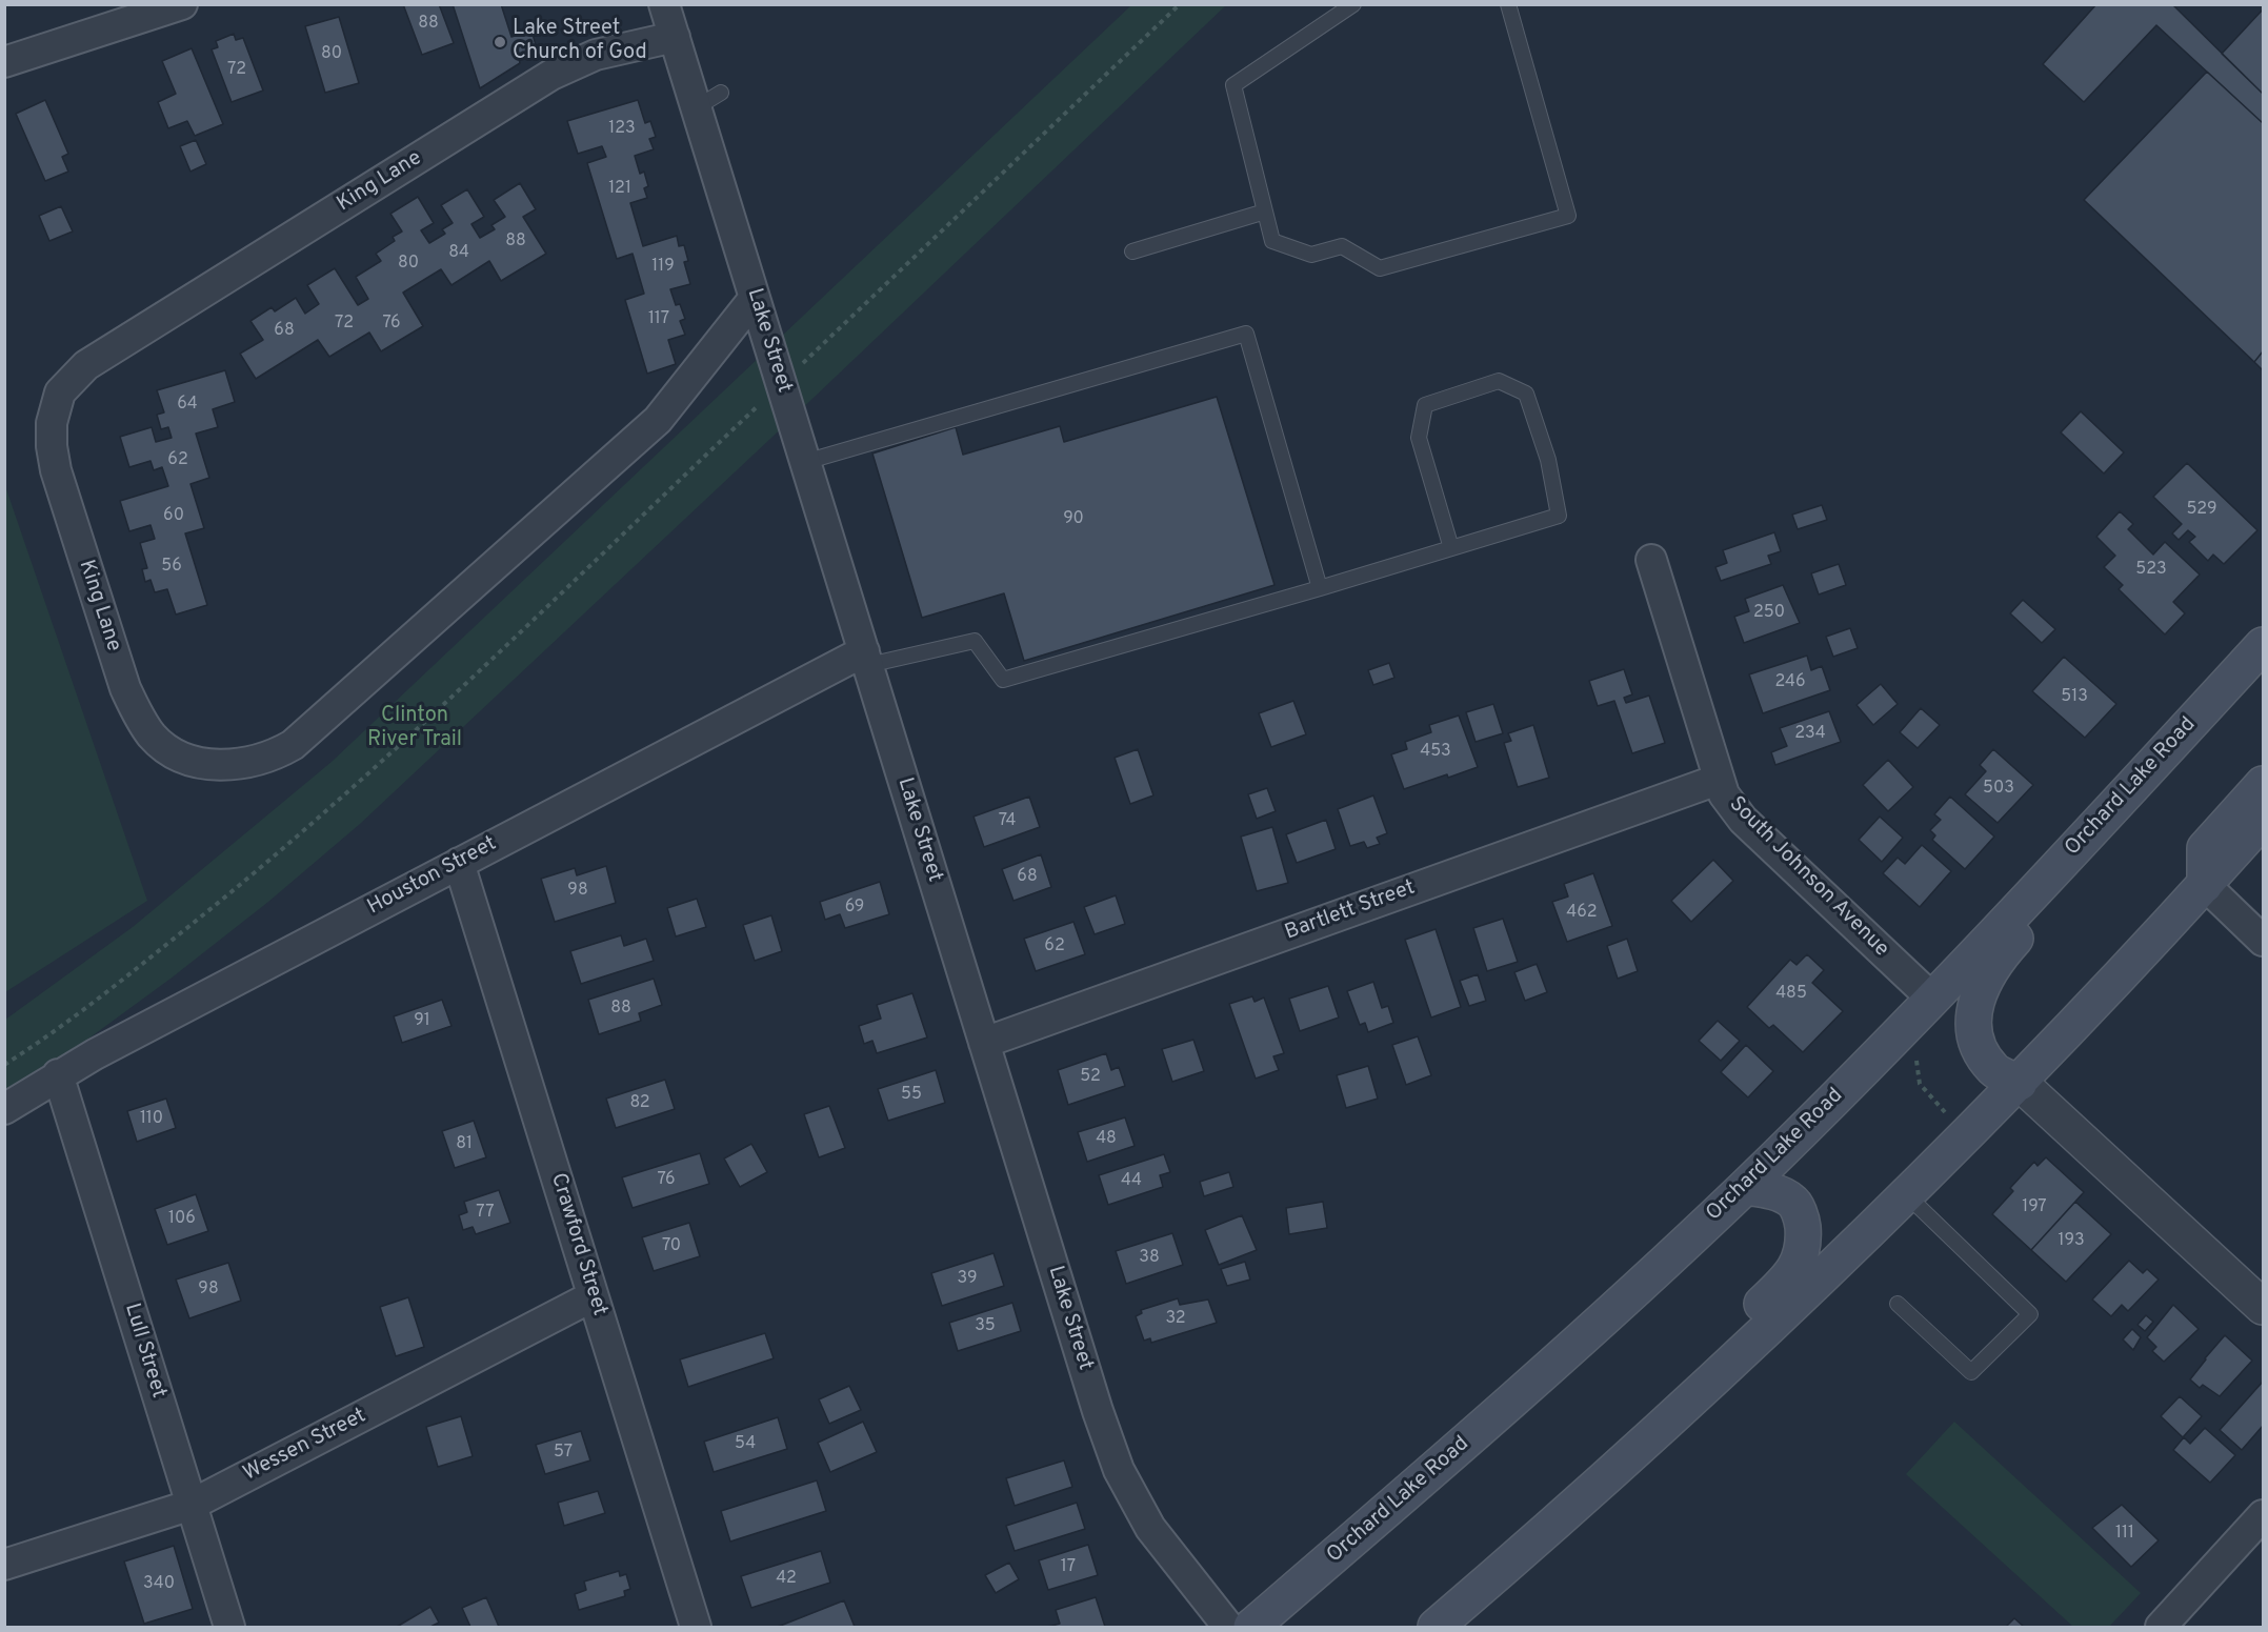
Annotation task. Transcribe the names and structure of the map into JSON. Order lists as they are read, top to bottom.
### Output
{
  "streets": {
    "main road": ["Orchard Lake Road"],
    "street": [
      "King Lane",
      "Lake Street",
      "Houston Street",
      "South Johnson Avenue",
      "Bartlett Street",
      "Crawford Street",
      "Lull Street",
      "Wessen Street"
    ]
  },
  "crossings": [
    ["King Lane", "Lake Street"],
    ["Lake Street", "Houston Street"],
    ["Lake Street", "Bartlett Street"],
    ["Orchard Lake Road", "South Johnson Avenue"],
    ["Houston Street", "Crawford Street"],
    ["Houston Street", "Lull Street"],
    ["South Johnson Avenue", "Bartlett Street"],
    ["Crawford Street", "Wessen Street"],
    ["Lull Street", "Wessen Street"]
  ],
  "parks": ["Clinton River Trail"],
  "places": ["Lake Street Church of God"],
  "house_numbers": [
    "88",
    "80",
    "72",
    "123",
    "121",
    "88",
    "84",
    "80",
    "119",
    "117",
    "72",
    "76",
    "68",
    "64",
    "62",
    "529",
    "60",
    "90",
    "56",
    "523",
    "250",
    "246",
    "513",
    "234",
    "453",
    "503",
    "74",
    "68",
    "98",
    "69",
    "462",
    "62",
    "485",
    "88",
    "91",
    "52",
    "55",
    "82",
    "110",
    "48",
    "81",
    "76",
    "44",
    "197",
    "77",
    "106",
    "193",
    "70",
    "38",
    "39",
    "98",
    "32",
    "35",
    "54",
    "57",
    "111",
    "17",
    "42",
    "340"
  ]
}
